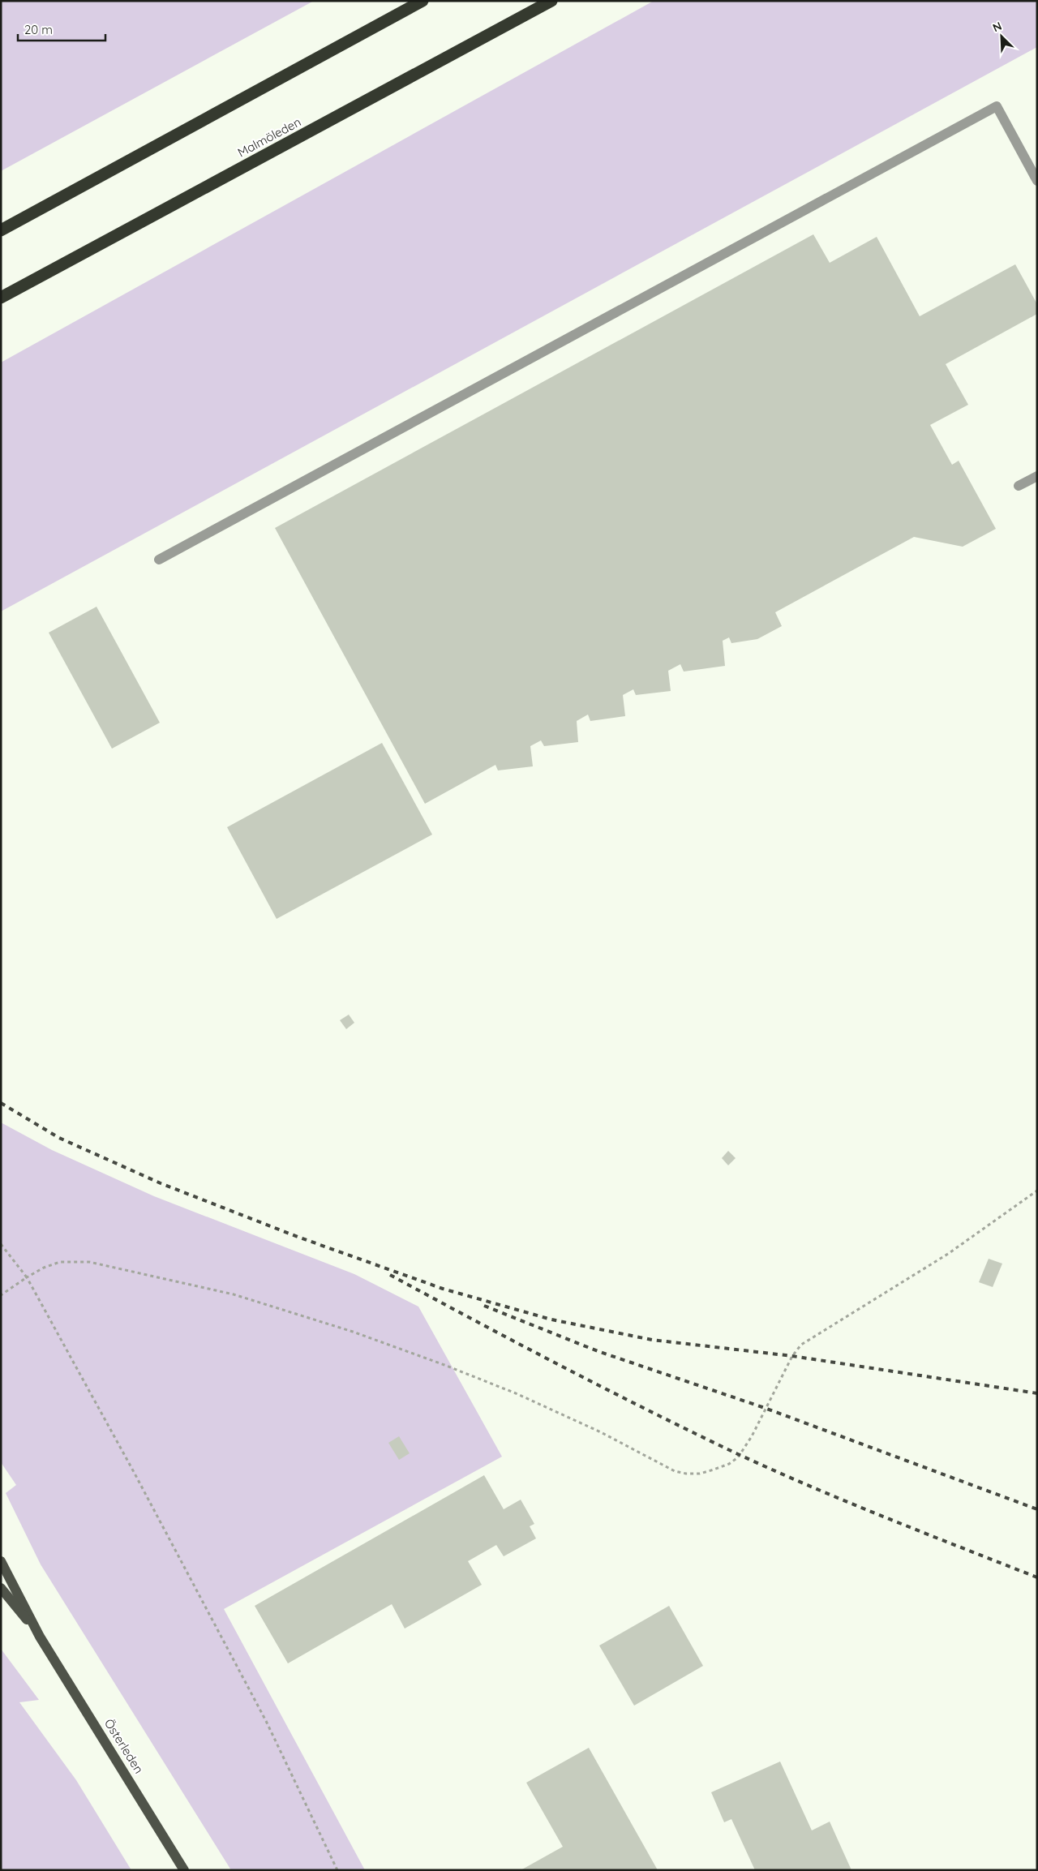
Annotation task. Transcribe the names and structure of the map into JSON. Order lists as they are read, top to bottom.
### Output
{
  "streets": {
    "highway": ["Malmöleden"],
    "main road": ["Österleden"]
  },
  "scale_bar": "20 m",
  "north": "top left"
}
